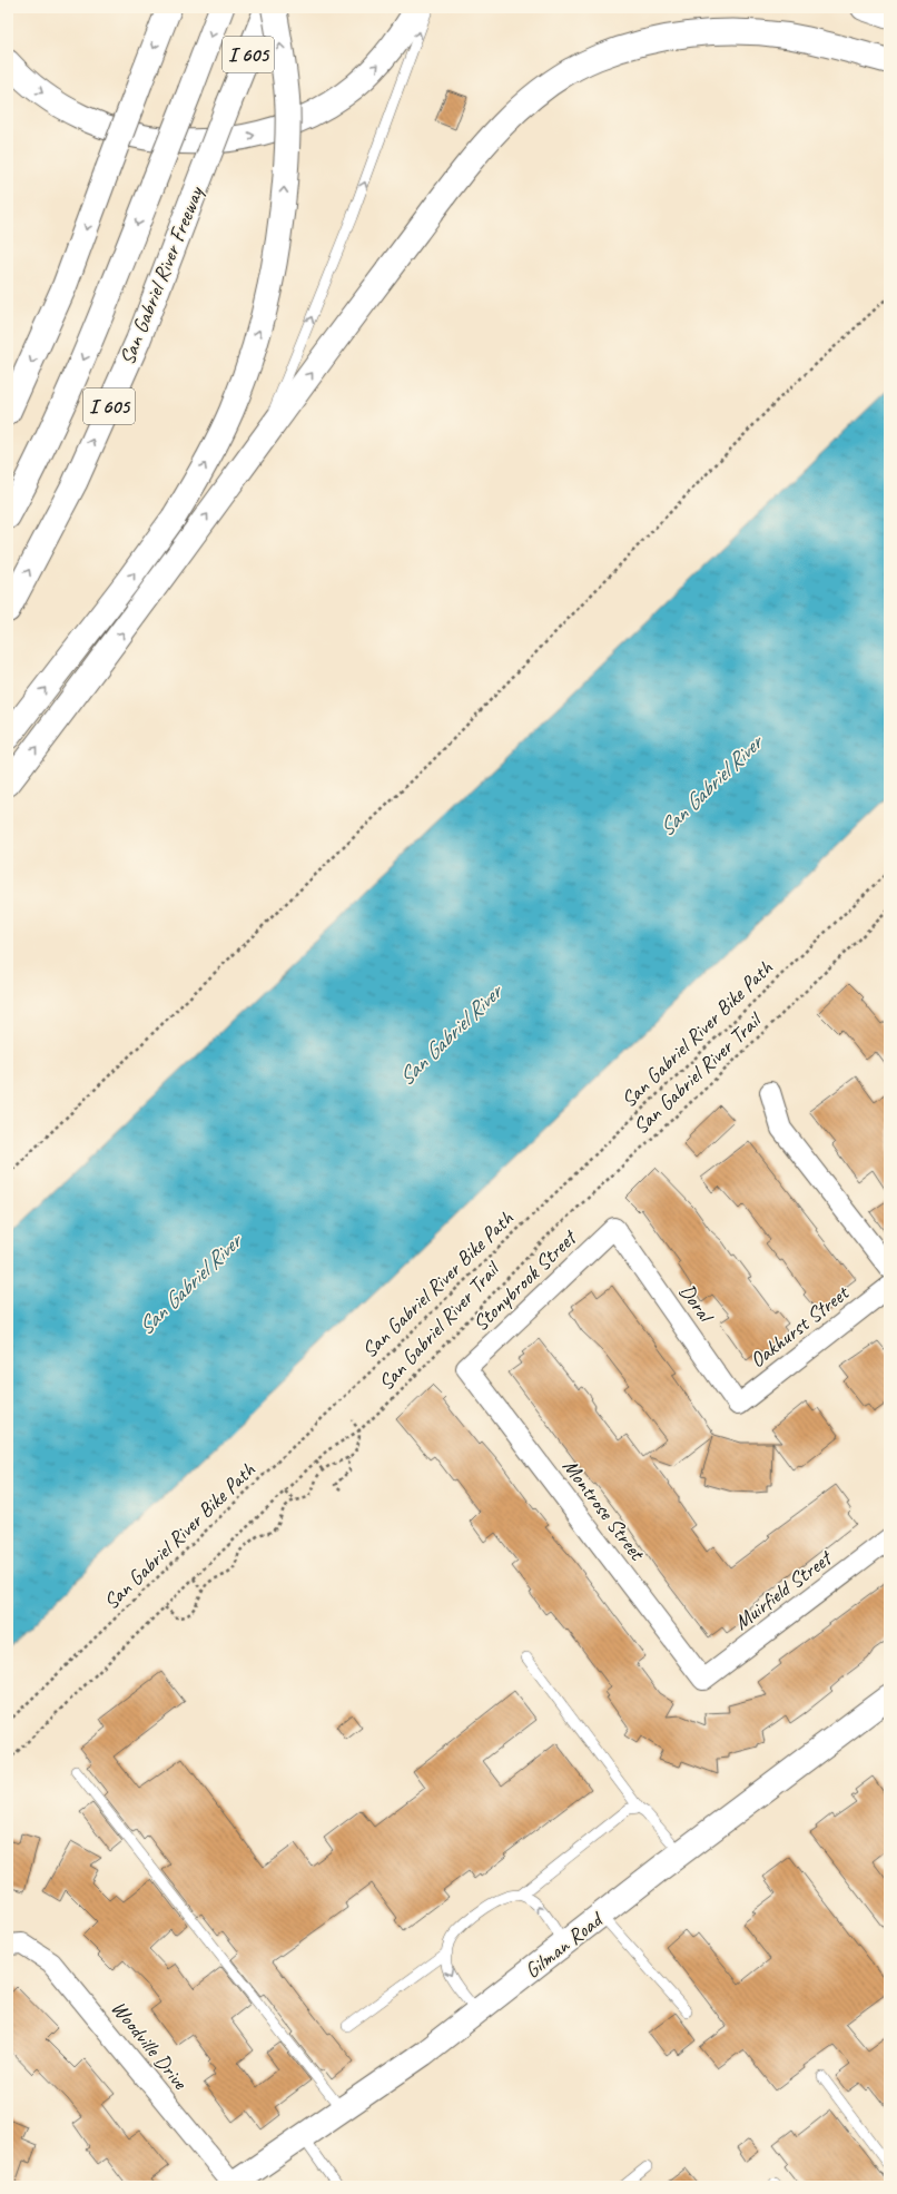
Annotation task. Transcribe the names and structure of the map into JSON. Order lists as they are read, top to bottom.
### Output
{
  "streets": {
    "main road": ["I 605", "San Gabriel River Freeway", "Gilman Road"],
    "street": [
      "Stonybrook Street",
      "Doral",
      "Oakhurst Street",
      "Montrose Street",
      "Muirfield Street",
      "Woodville Drive"
    ],
    "path": ["San Gabriel River Bike Path", "San Gabriel River Trail"]
  },
  "crossings": [
    ["Stonybrook Street", "Doral"],
    ["Stonybrook Street", "Montrose Street"],
    ["Doral", "Oakhurst Street"],
    ["Montrose Street", "Muirfield Street"],
    ["Gilman Road", "Woodville Drive"]
  ],
  "water": ["San Gabriel River"]
}
